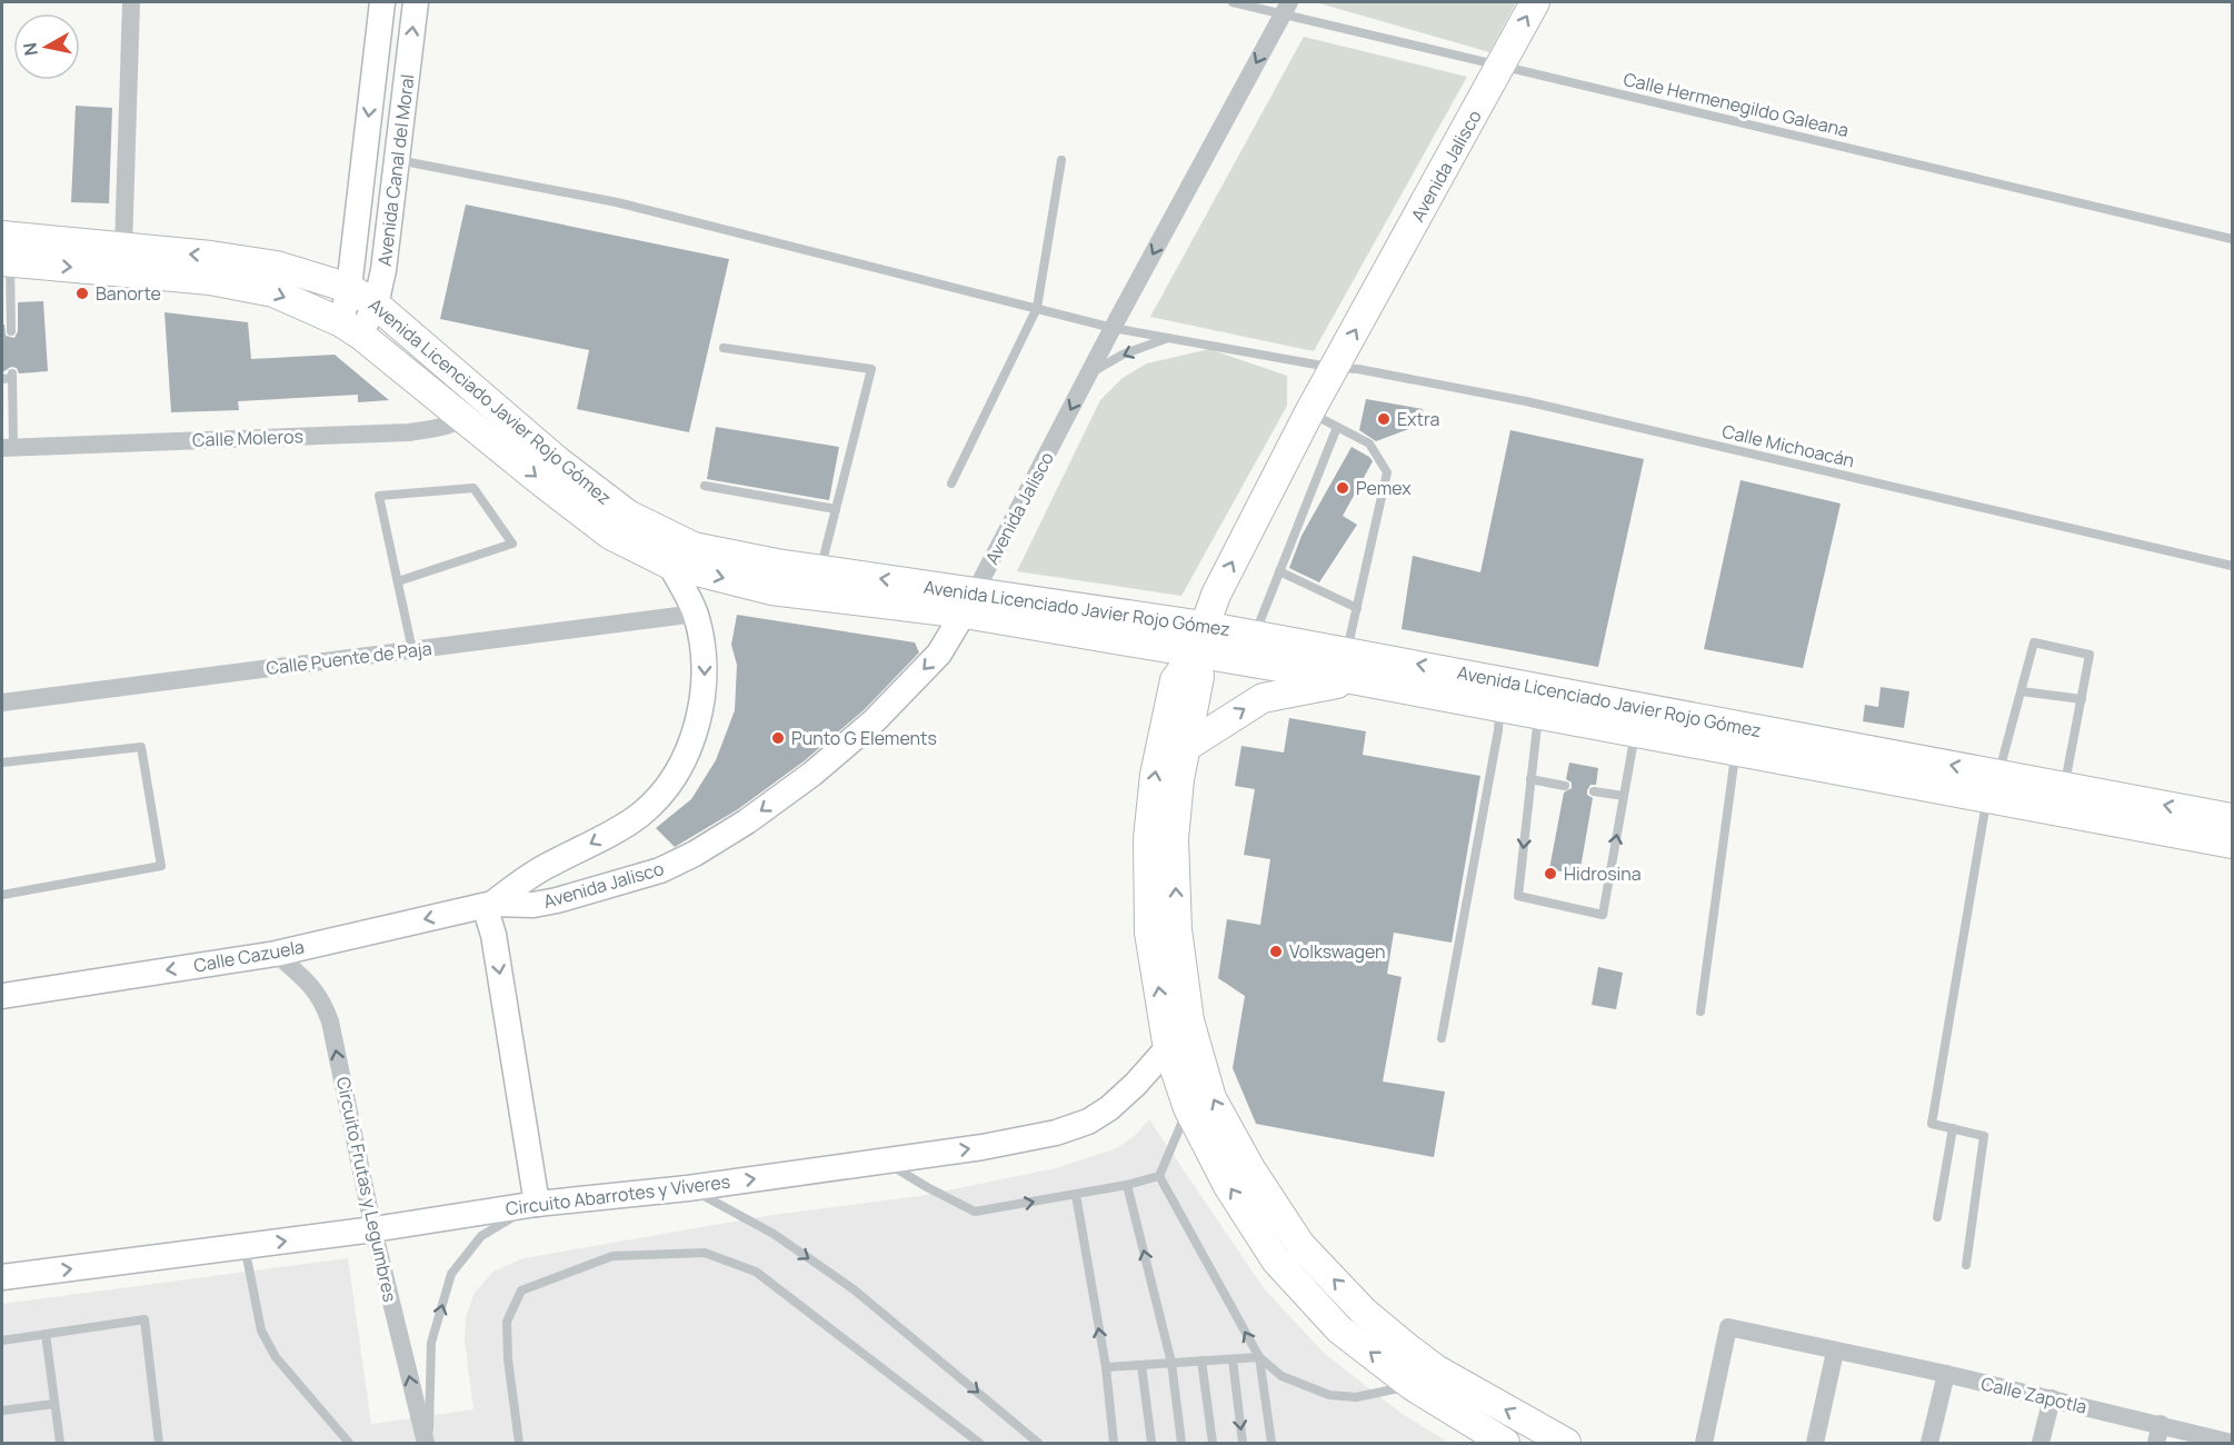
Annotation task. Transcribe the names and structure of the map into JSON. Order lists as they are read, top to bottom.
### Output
{
  "streets": {
    "main road": [
      "Avenida Jalisco",
      "Avenida Canal del Moral",
      "Avenida Licenciado Javier Rojo Gómez",
      "Calle Cazuela",
      "Circuito Abarrotes y Víveres"
    ],
    "street": [
      "Calle Moleros",
      "Calle Puente de Paja",
      "Circuito Frutas y Legumbres",
      "Calle Zapotla"
    ],
    "lane": ["Calle Hermenegildo Galeana", "Calle Michoacán"]
  },
  "crossings": [
    ["Calle Hermenegildo Galeana", "Avenida Jalisco"],
    ["Avenida Jalisco", "Avenida Licenciado Javier Rojo Gómez"],
    ["Avenida Jalisco", "Calle Michoacán"],
    ["Avenida Jalisco", "Calle Cazuela"],
    ["Avenida Canal del Moral", "Avenida Licenciado Javier Rojo Gómez"],
    ["Avenida Canal del Moral", "Calle Michoacán"],
    ["Avenida Licenciado Javier Rojo Gómez", "Calle Moleros"],
    ["Avenida Licenciado Javier Rojo Gómez", "Calle Cazuela"],
    ["Calle Puente de Paja", "Calle Cazuela"],
    ["Calle Cazuela", "Circuito Frutas y Legumbres"],
    ["Circuito Frutas y Legumbres", "Circuito Abarrotes y Víveres"]
  ],
  "one_way": ["Calle Cazuela", "Circuito Frutas y Legumbres", "Circuito Abarrotes y Víveres"],
  "places": [
    "Banorte",
    "Extra",
    "Pemex",
    "Punto G Elements",
    "Hidrosina",
    "Volkswagen"
  ],
  "north": "left"
}
